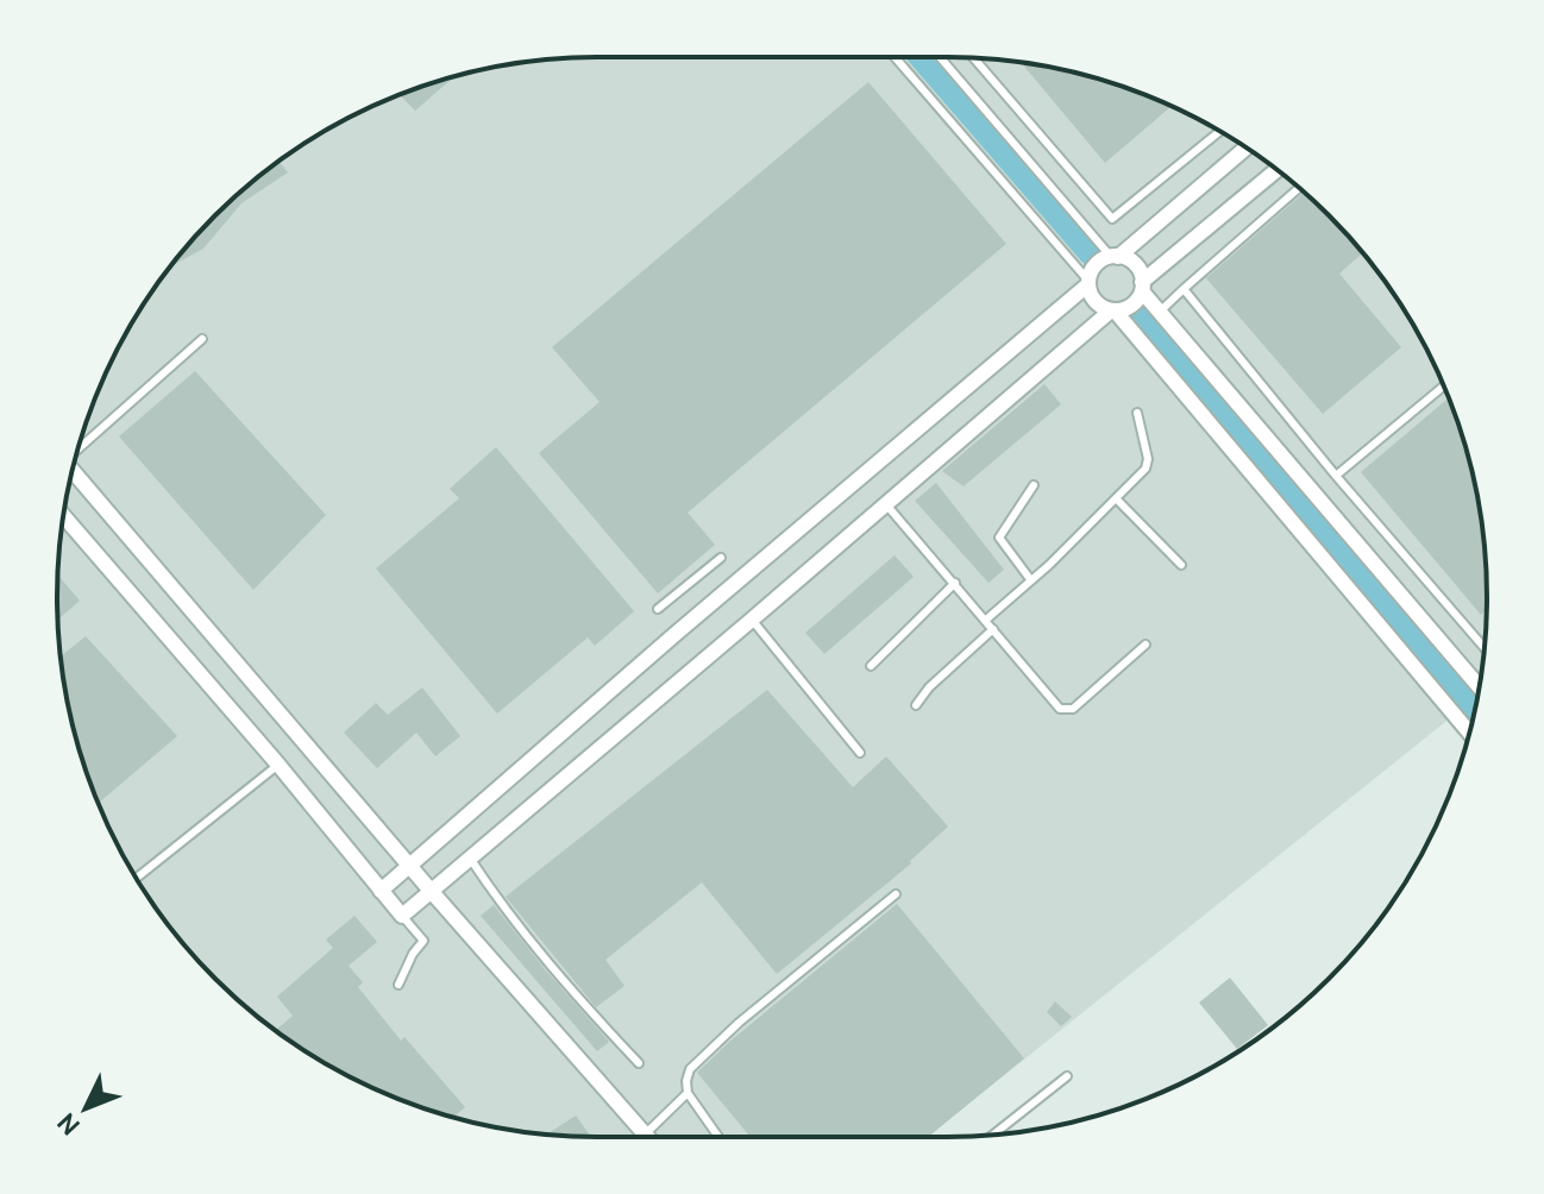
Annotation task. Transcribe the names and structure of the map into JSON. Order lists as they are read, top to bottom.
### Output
{
  "north": "bottom left"
}
